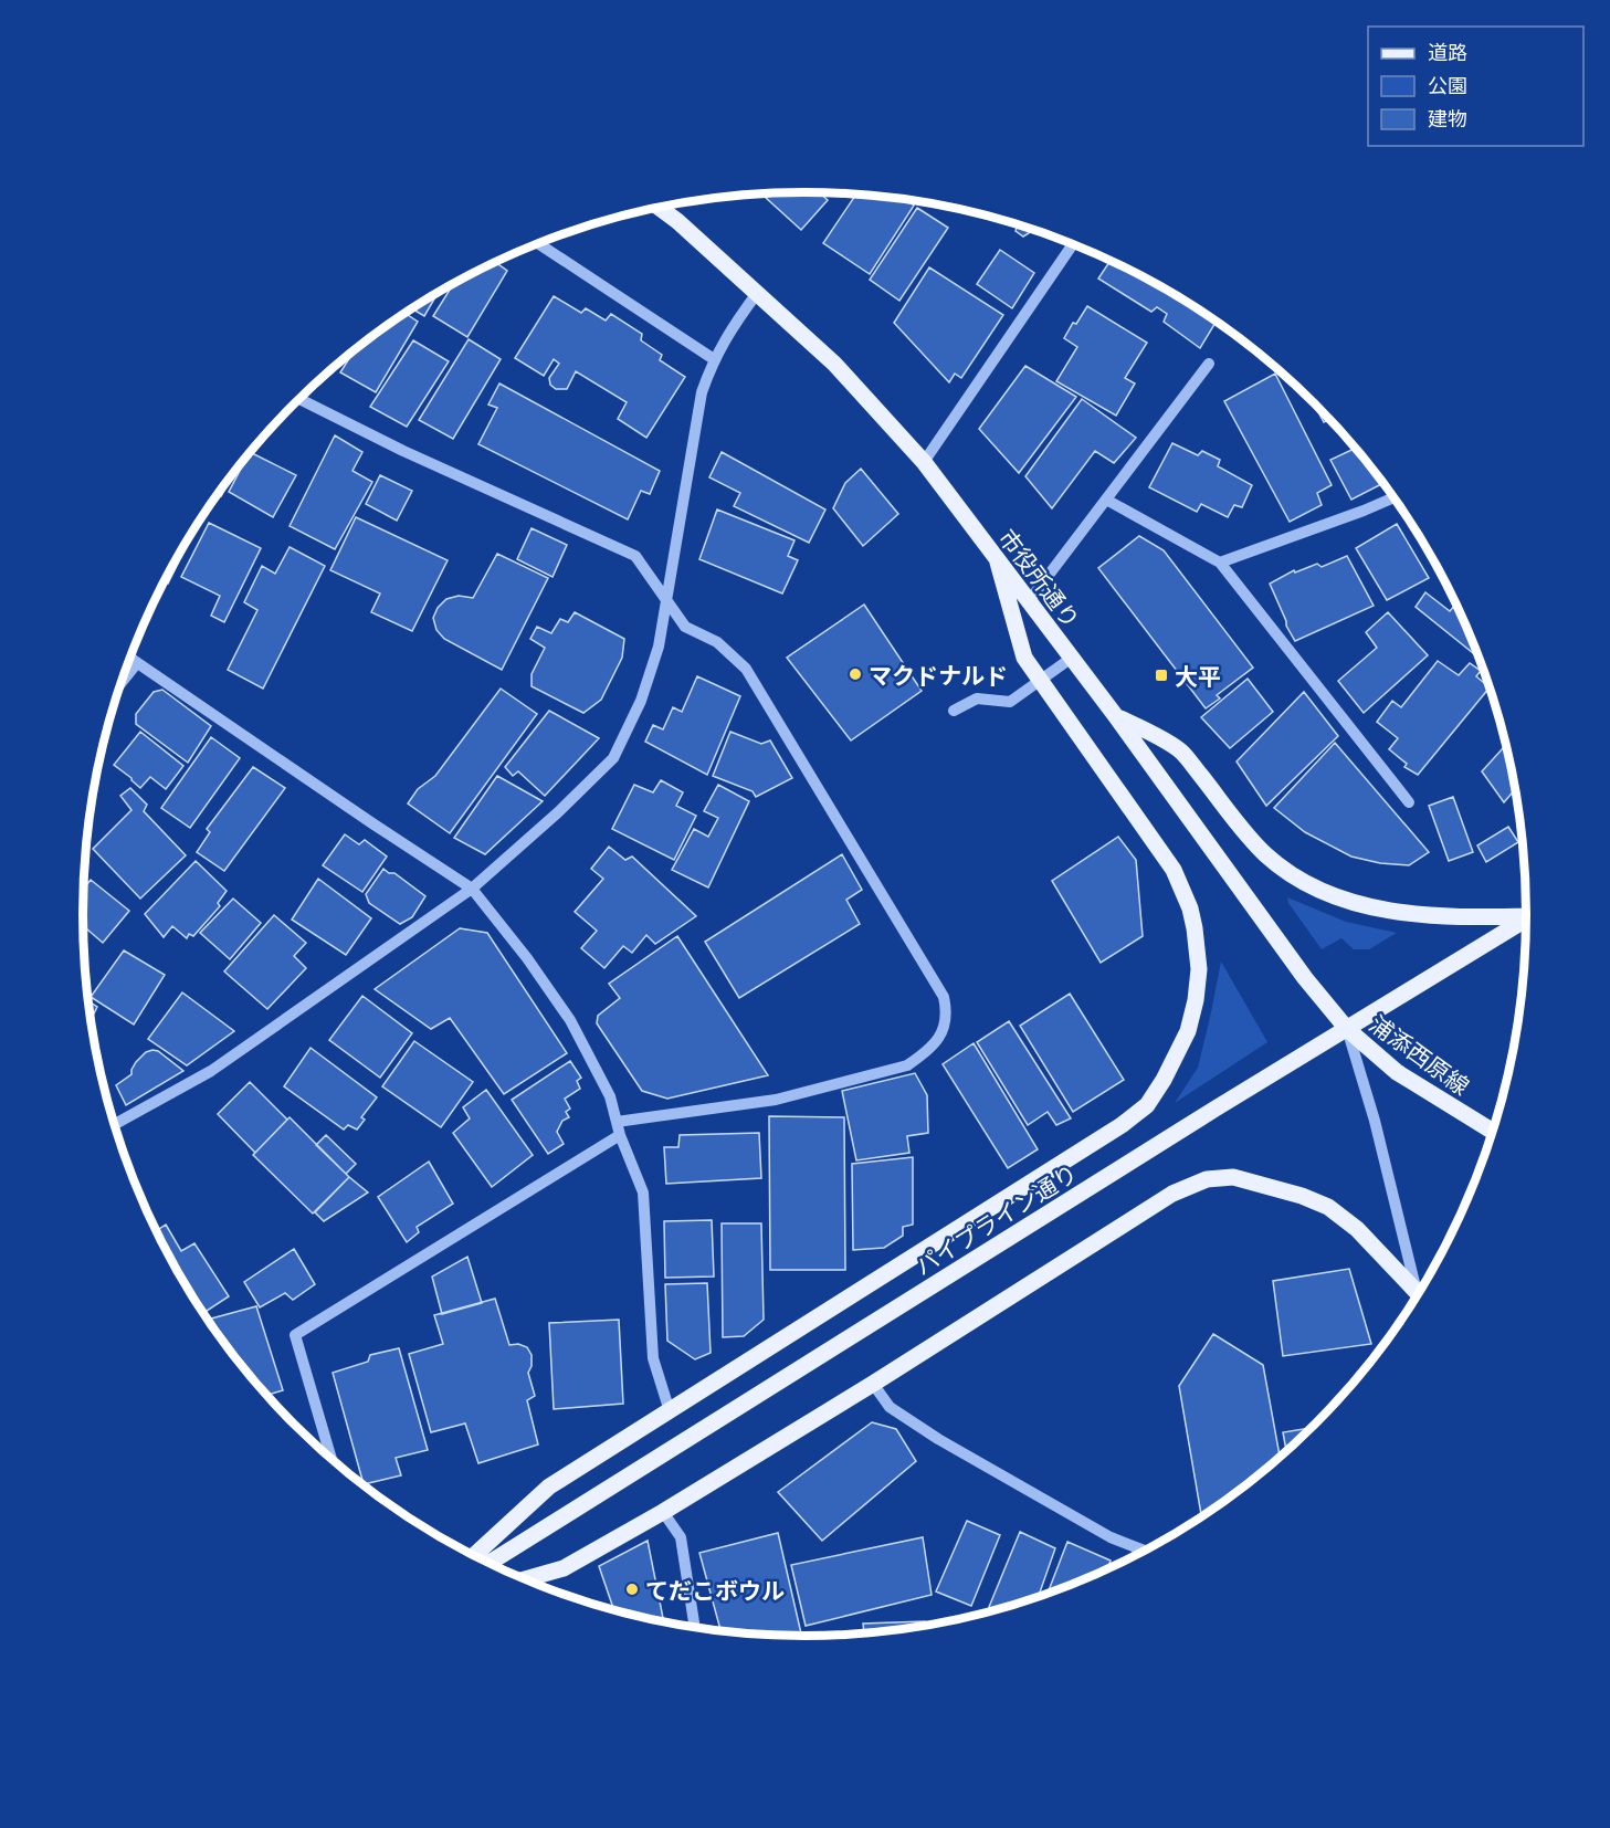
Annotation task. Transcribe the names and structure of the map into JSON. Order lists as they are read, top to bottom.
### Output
{
  "streets": {
    "main road": ["市役所通り", "浦添西原線", "パイプライン通り"]
  },
  "crossings": [
    ["市役所通り", "浦添西原線"],
    ["市役所通り", "パイプライン通り"],
    ["浦添西原線", "パイプライン通り"]
  ],
  "places": {
    "other": ["マクドナルド", "てだこボウル"],
    "transit": ["大平"]
  },
  "legend": ["道路", "公園", "建物"]
}
